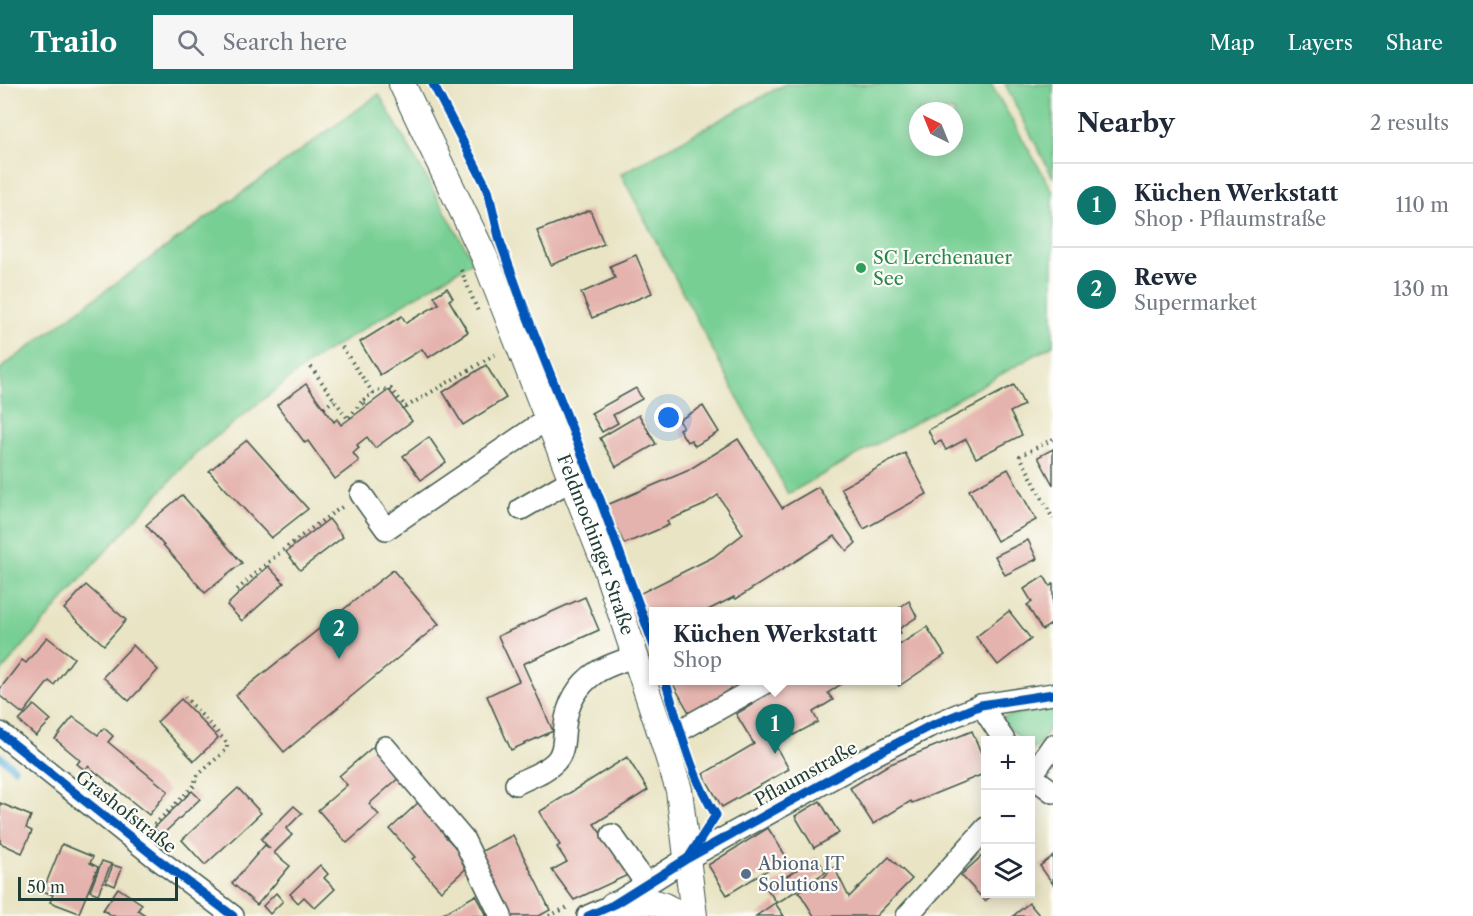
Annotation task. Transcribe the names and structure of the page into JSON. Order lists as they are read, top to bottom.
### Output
{
  "streets": {
    "main road": ["Feldmochinger Straße"],
    "street": ["Pflaumstraße", "Grashofstraße"]
  },
  "crossings": [
    ["Feldmochinger Straße", "Pflaumstraße"]
  ],
  "places": ["SC Lerchenauer See", "Abiona IT Solutions"],
  "scale_bar": "50 m",
  "north": "top left",
  "page": {
    "header": "Trailo",
    "search": "Search here",
    "nav": ["Map", "Layers", "Share"],
    "heading": ["Nearby", "2 results"],
    "list": [
      {
        "mark": "1",
        "name": "Küchen Werkstatt",
        "note": "Shop · Pflaumstraße",
        "value": "110 m"
      },
      {
        "mark": "2",
        "name": "Rewe",
        "note": "Supermarket",
        "value": "130 m"
      }
    ],
    "popup": ["Küchen Werkstatt", "Shop"],
    "pins": ["2", "1"],
    "map_buttons": ["+", "−"],
    "scale": "50 m"
  }
}
